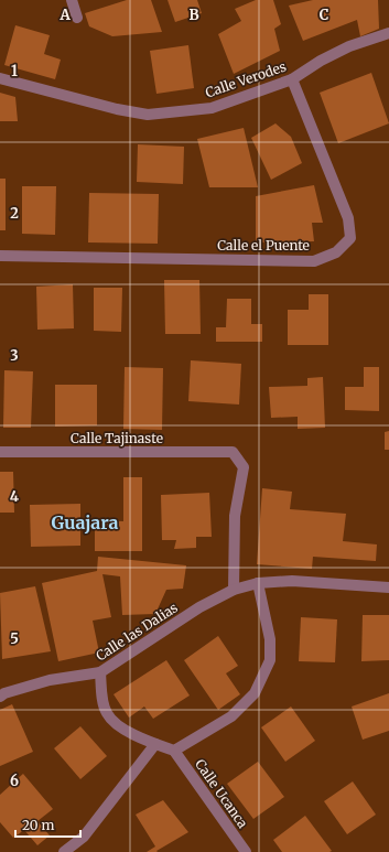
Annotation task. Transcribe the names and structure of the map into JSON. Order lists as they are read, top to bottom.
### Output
{
  "streets": {
    "street": [
      "Calle Verodes",
      "Calle el Puente",
      "Calle Tajinaste",
      "Calle las Dalias",
      "Calle Ucanca"
    ]
  },
  "crossings": [
    ["Calle Verodes", "Calle el Puente"],
    ["Calle Tajinaste", "Calle las Dalias"]
  ],
  "districts": ["Guajara"],
  "scale_bar": "20 m",
  "grid": {
    "columns": ["A", "B", "C"],
    "rows": [
      "1",
      "2",
      "3",
      "4",
      "5",
      "6"
    ]
  }
}
